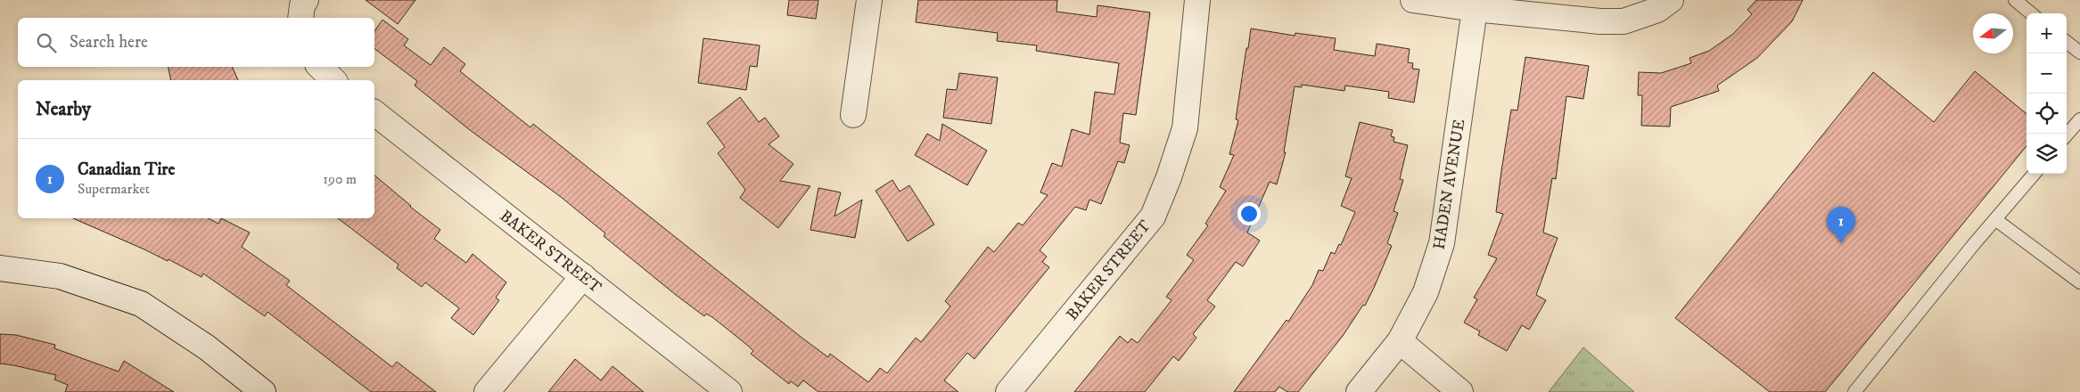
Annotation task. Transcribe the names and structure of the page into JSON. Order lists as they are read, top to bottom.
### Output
{
  "streets": {
    "street": ["HADEN AVENUE", "BAKER STREET"]
  },
  "north": "left",
  "page": {
    "map_buttons": ["+", "−"],
    "search": "Search here",
    "heading": "Nearby",
    "list": [
      {
        "mark": "1",
        "name": "Canadian Tire",
        "note": "Supermarket",
        "value": "190 m"
      }
    ],
    "pins": "1"
  }
}
